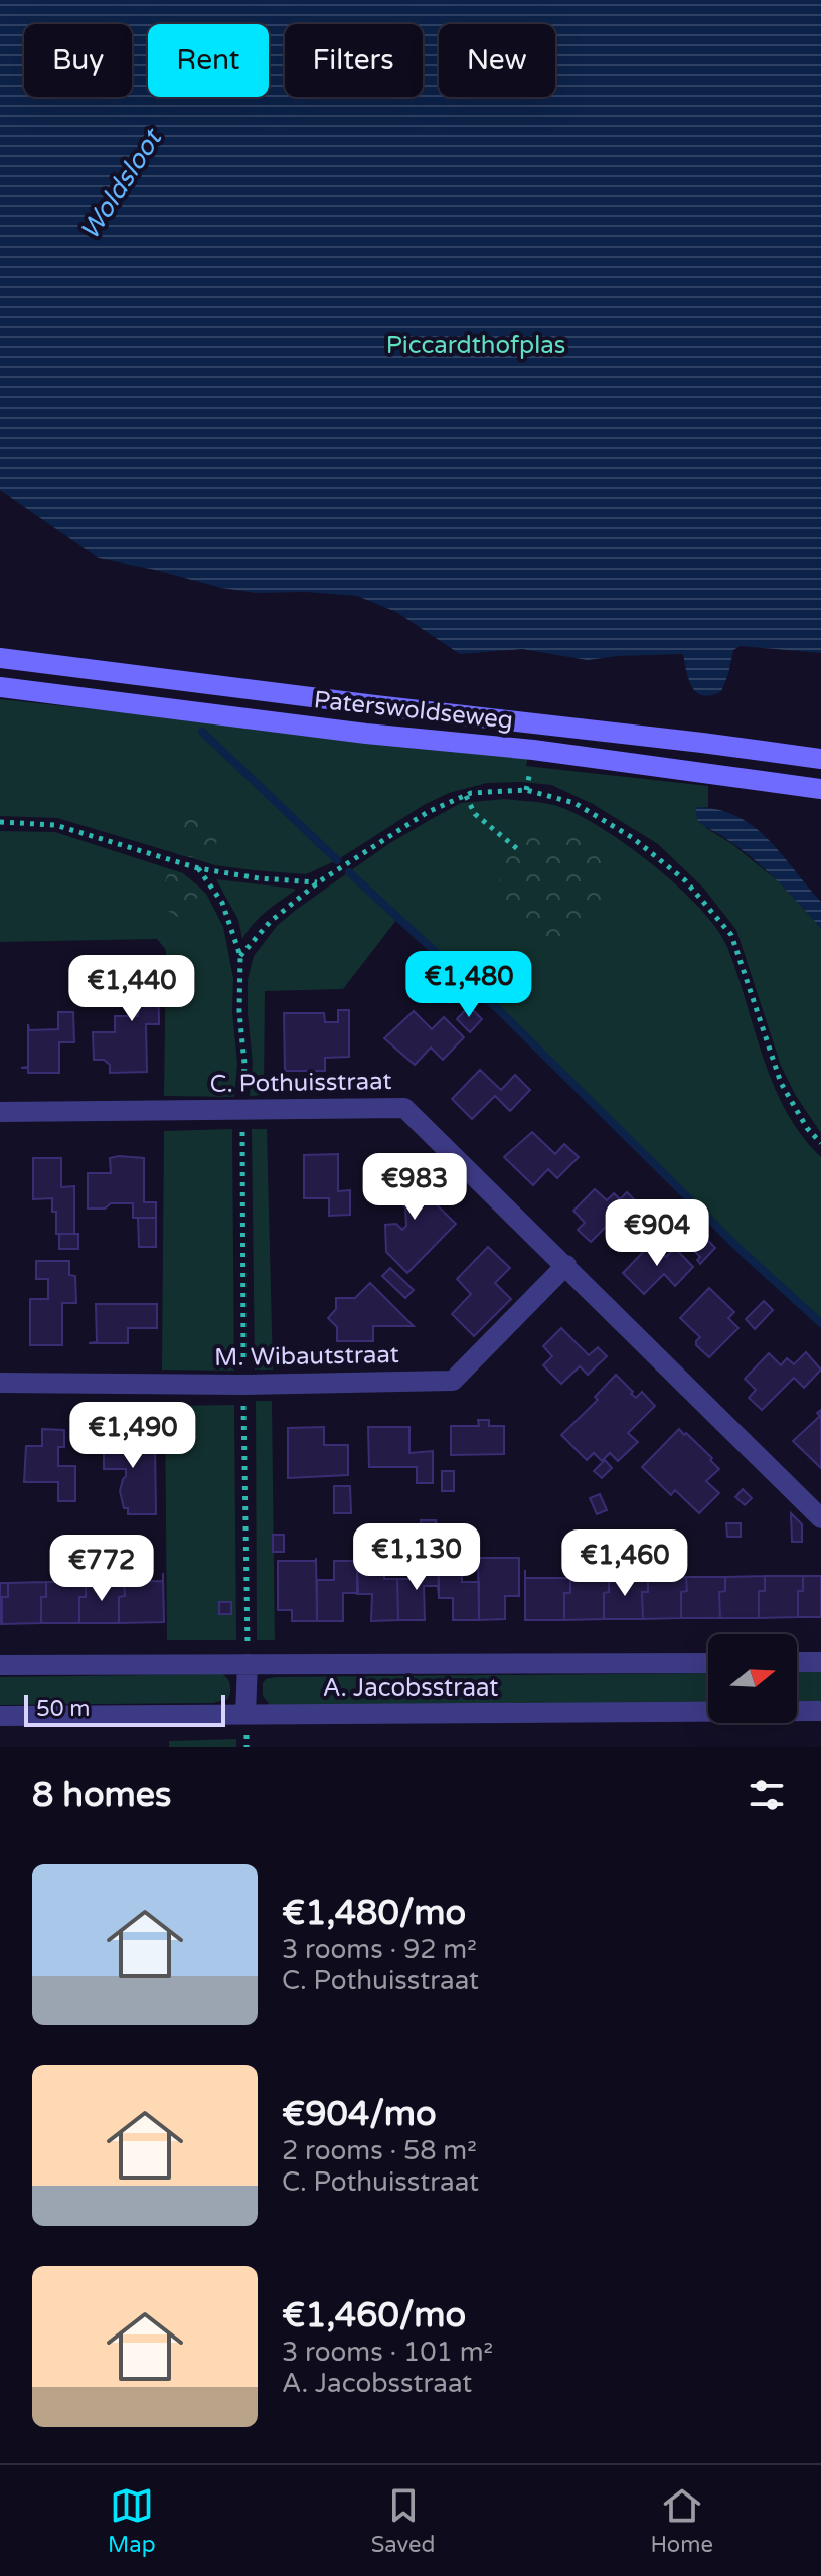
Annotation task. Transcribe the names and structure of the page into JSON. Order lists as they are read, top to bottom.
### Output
{
  "streets": {
    "main road": ["Paterswoldseweg"],
    "street": ["C. Pothuisstraat", "M. Wibautstraat", "A. Jacobsstraat"]
  },
  "crossings": [
    ["C. Pothuisstraat", "M. Wibautstraat"]
  ],
  "water": ["Woldsloot"],
  "parks": ["Piccardthofplas"],
  "scale_bar": "50 m",
  "north": "right",
  "page": {
    "chip": [
      "Buy",
      "Rent",
      "Filters",
      "New"
    ],
    "price": [
      "€1,480",
      "€1,440",
      "€983",
      "€904",
      "€1,490",
      "€1,130",
      "€1,460",
      "€772"
    ],
    "scale": "50 m",
    "heading": "8 homes",
    "list": [
      {
        "name": "€1,480/mo",
        "note": "3 rooms · 92 m² · C. Pothuisstraat"
      },
      {
        "name": "€904/mo",
        "note": "2 rooms · 58 m² · C. Pothuisstraat"
      },
      {
        "name": "€1,460/mo",
        "note": "3 rooms · 101 m² · A. Jacobsstraat"
      }
    ],
    "tabs": ["Map", "Saved", "Home"]
  }
}
